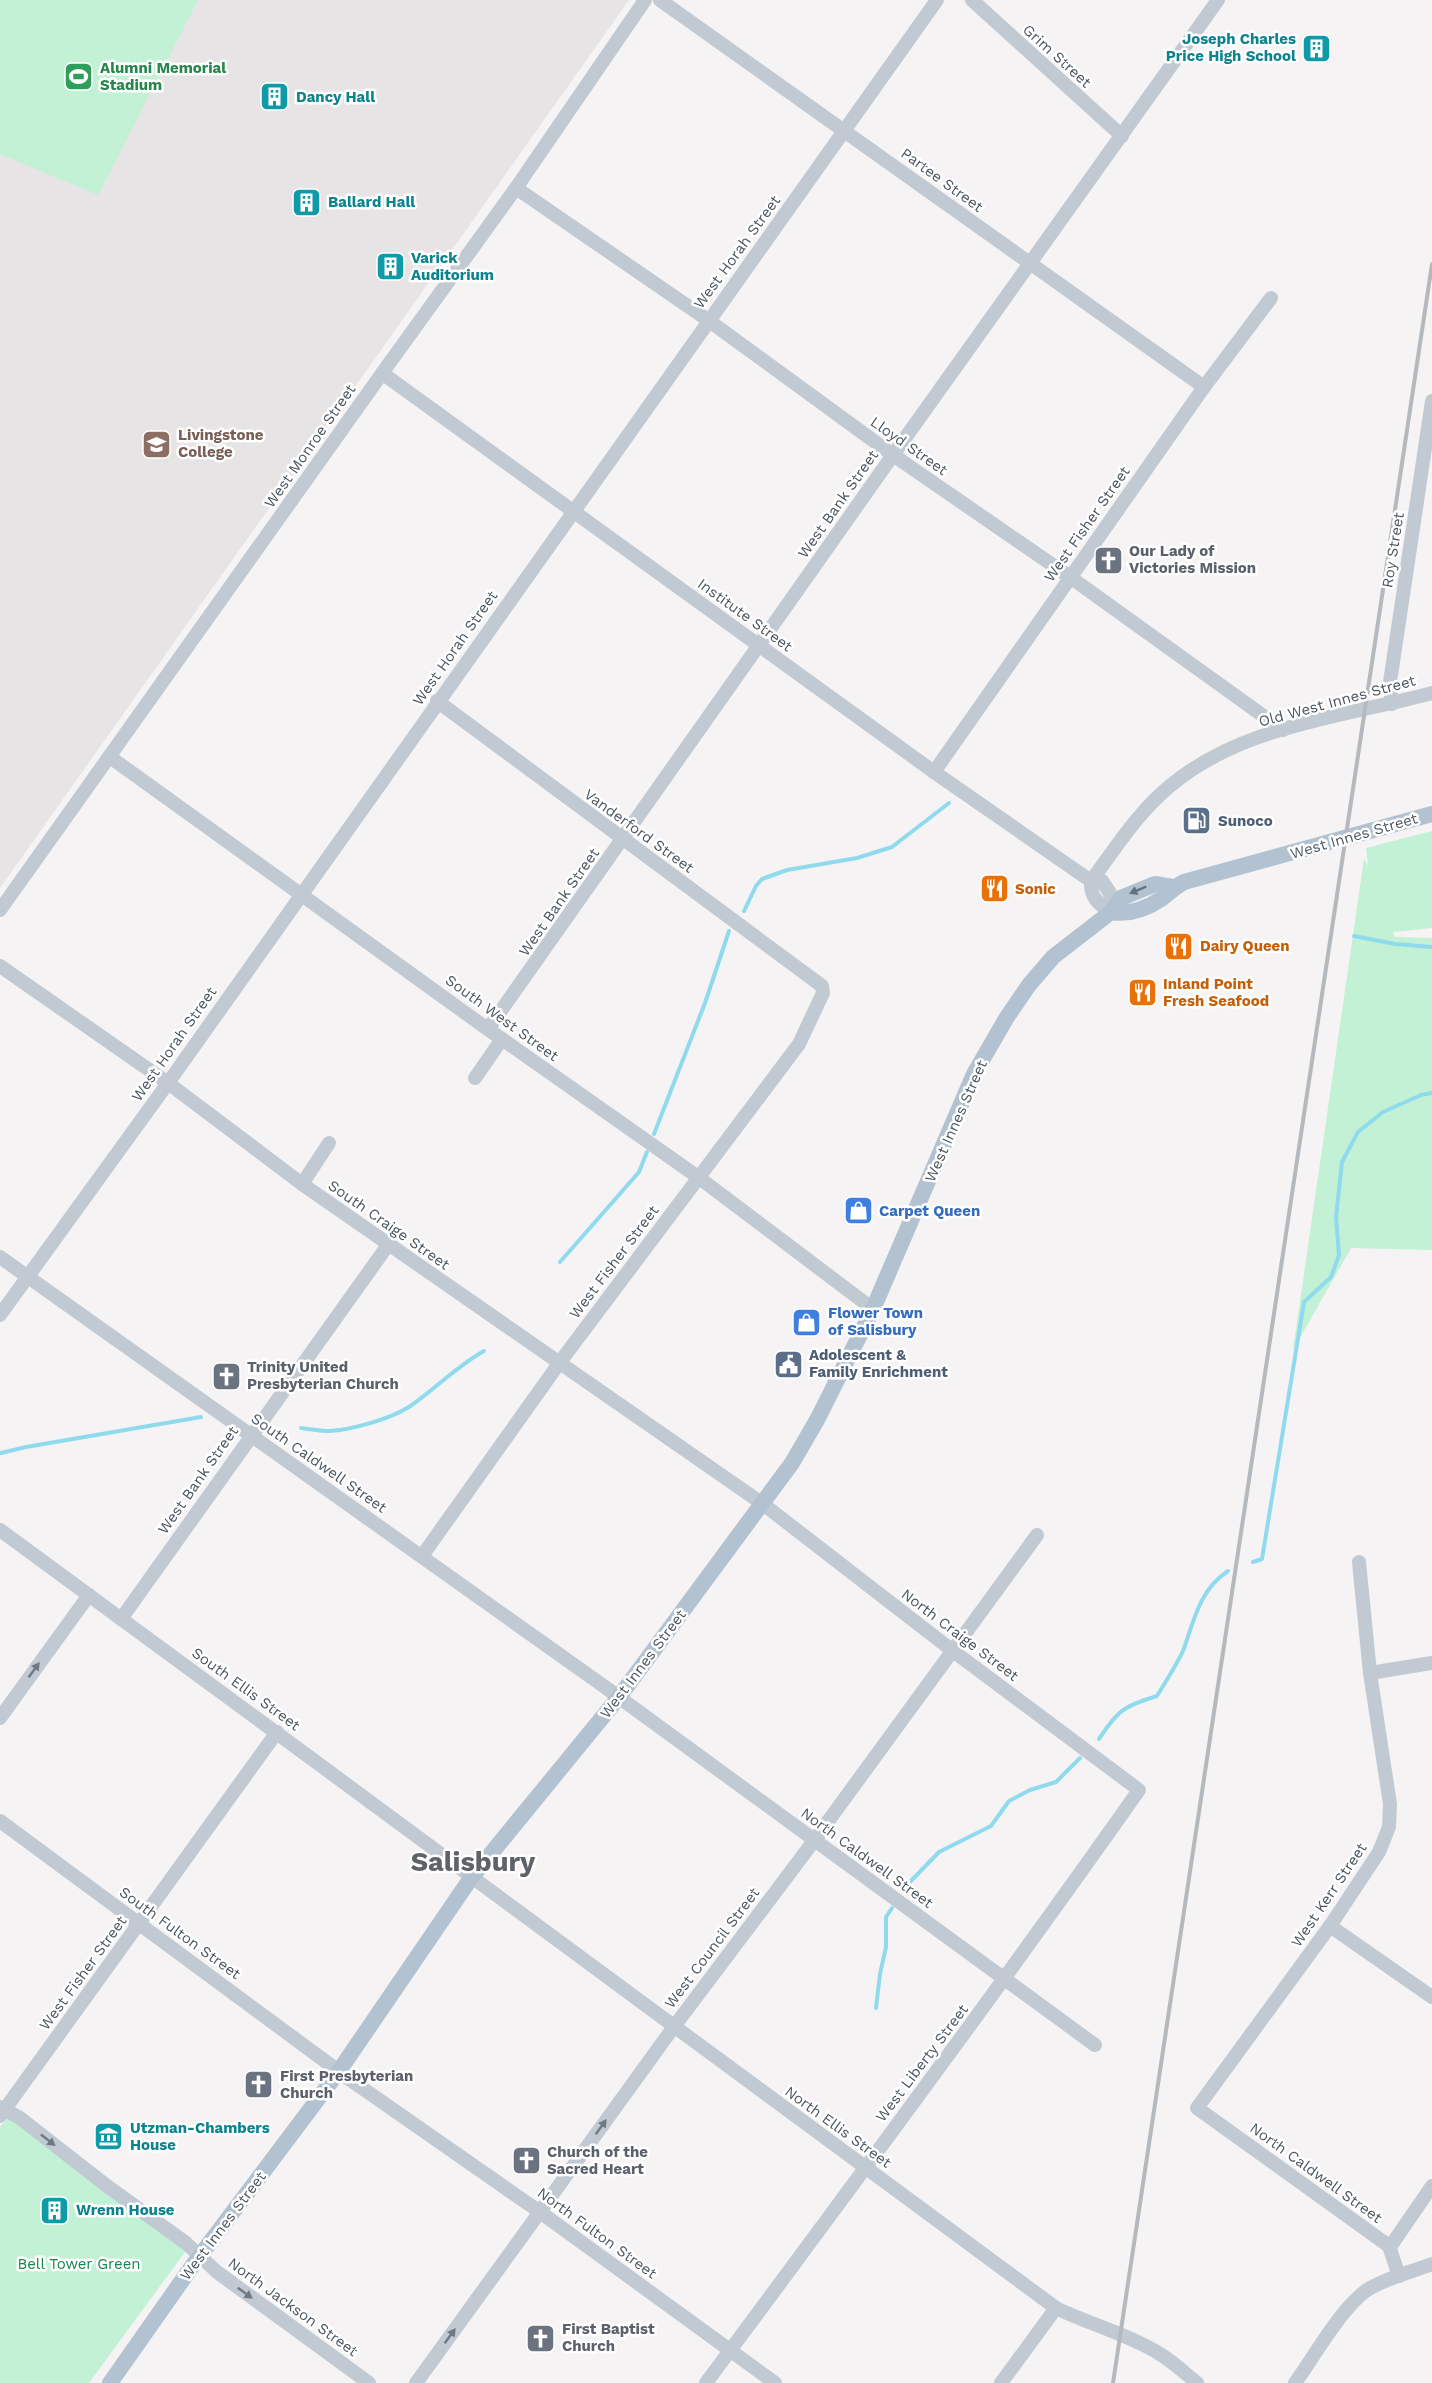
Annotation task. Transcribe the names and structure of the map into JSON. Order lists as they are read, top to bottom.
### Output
{
  "streets": {
    "main road": ["West Innes Street"],
    "street": [
      "Grim Street",
      "Partee Street",
      "West Horah Street",
      "West Monroe Street",
      "Lloyd Street",
      "West Bank Street",
      "West Fisher Street",
      "Roy Street",
      "Institute Street",
      "Old West Innes Street",
      "Vanderford Street",
      "South West Street",
      "South Craige Street",
      "South Caldwell Street",
      "North Craige Street",
      "South Ellis Street",
      "North Caldwell Street",
      "West Kerr Street",
      "South Fulton Street",
      "West Council Street",
      "West Liberty Street",
      "North Ellis Street",
      "North Fulton Street",
      "North Jackson Street"
    ]
  },
  "crossings": [
    ["Grim Street", "West Bank Street"],
    ["Partee Street", "West Horah Street"],
    ["Partee Street", "West Bank Street"],
    ["Partee Street", "West Fisher Street"],
    ["West Horah Street", "Lloyd Street"],
    ["West Horah Street", "Institute Street"],
    ["West Horah Street", "Vanderford Street"],
    ["West Horah Street", "South West Street"],
    ["West Horah Street", "South Craige Street"],
    ["West Horah Street", "South Caldwell Street"],
    ["West Monroe Street", "Lloyd Street"],
    ["West Monroe Street", "Institute Street"],
    ["West Monroe Street", "South West Street"],
    ["Lloyd Street", "West Bank Street"],
    ["Lloyd Street", "West Fisher Street"],
    ["Lloyd Street", "Old West Innes Street"],
    ["West Bank Street", "Institute Street"],
    ["West Bank Street", "Vanderford Street"],
    ["West Bank Street", "South West Street"],
    ["West Bank Street", "South Craige Street"],
    ["West Bank Street", "South Caldwell Street"],
    ["West Bank Street", "South Ellis Street"],
    ["West Fisher Street", "Institute Street"],
    ["West Fisher Street", "Vanderford Street"],
    ["West Fisher Street", "South West Street"],
    ["West Fisher Street", "South Craige Street"],
    ["West Fisher Street", "South Caldwell Street"],
    ["West Fisher Street", "South Ellis Street"],
    ["West Fisher Street", "South Fulton Street"],
    ["West Fisher Street", "North Jackson Street"],
    ["Roy Street", "Old West Innes Street"],
    ["Institute Street", "Old West Innes Street"],
    ["Institute Street", "West Innes Street"],
    ["West Innes Street", "South West Street"],
    ["West Innes Street", "South Craige Street"],
    ["West Innes Street", "South Caldwell Street"],
    ["West Innes Street", "North Craige Street"],
    ["West Innes Street", "South Ellis Street"],
    ["West Innes Street", "North Caldwell Street"],
    ["West Innes Street", "South Fulton Street"],
    ["West Innes Street", "North Ellis Street"],
    ["West Innes Street", "North Fulton Street"],
    ["West Innes Street", "North Jackson Street"],
    ["South Craige Street", "North Craige Street"],
    ["South Caldwell Street", "North Caldwell Street"],
    ["North Craige Street", "West Council Street"],
    ["North Craige Street", "West Liberty Street"],
    ["South Ellis Street", "North Ellis Street"],
    ["North Caldwell Street", "West Kerr Street"],
    ["North Caldwell Street", "West Council Street"],
    ["North Caldwell Street", "West Liberty Street"],
    ["South Fulton Street", "North Fulton Street"],
    ["West Council Street", "North Ellis Street"],
    ["West Council Street", "North Fulton Street"],
    ["West Liberty Street", "North Ellis Street"],
    ["West Liberty Street", "North Fulton Street"]
  ],
  "one_way": ["West Council Street", "North Jackson Street"],
  "districts": ["Salisbury"],
  "parks": ["Bell Tower Green"],
  "places": {
    "building": [
      "Joseph Charles Price High School",
      "Dancy Hall",
      "Ballard Hall",
      "Varick Auditorium",
      "Wrenn House"
    ],
    "sports": ["Alumni Memorial Stadium"],
    "school or university": ["Livingstone College"],
    "church": [
      "Our Lady of Victories Mission",
      "Trinity United Presbyterian Church",
      "First Presbyterian Church",
      "Church of the Sacred Heart",
      "First Baptist Church"
    ],
    "fuel station": ["Sunoco"],
    "restaurant": ["Sonic", "Dairy Queen", "Inland Point Fresh Seafood"],
    "shop": ["Carpet Queen", "Flower Town of Salisbury"],
    "public building": ["Adolescent & Family Enrichment"],
    "museum": ["Utzman-Chambers House"]
  }
}
